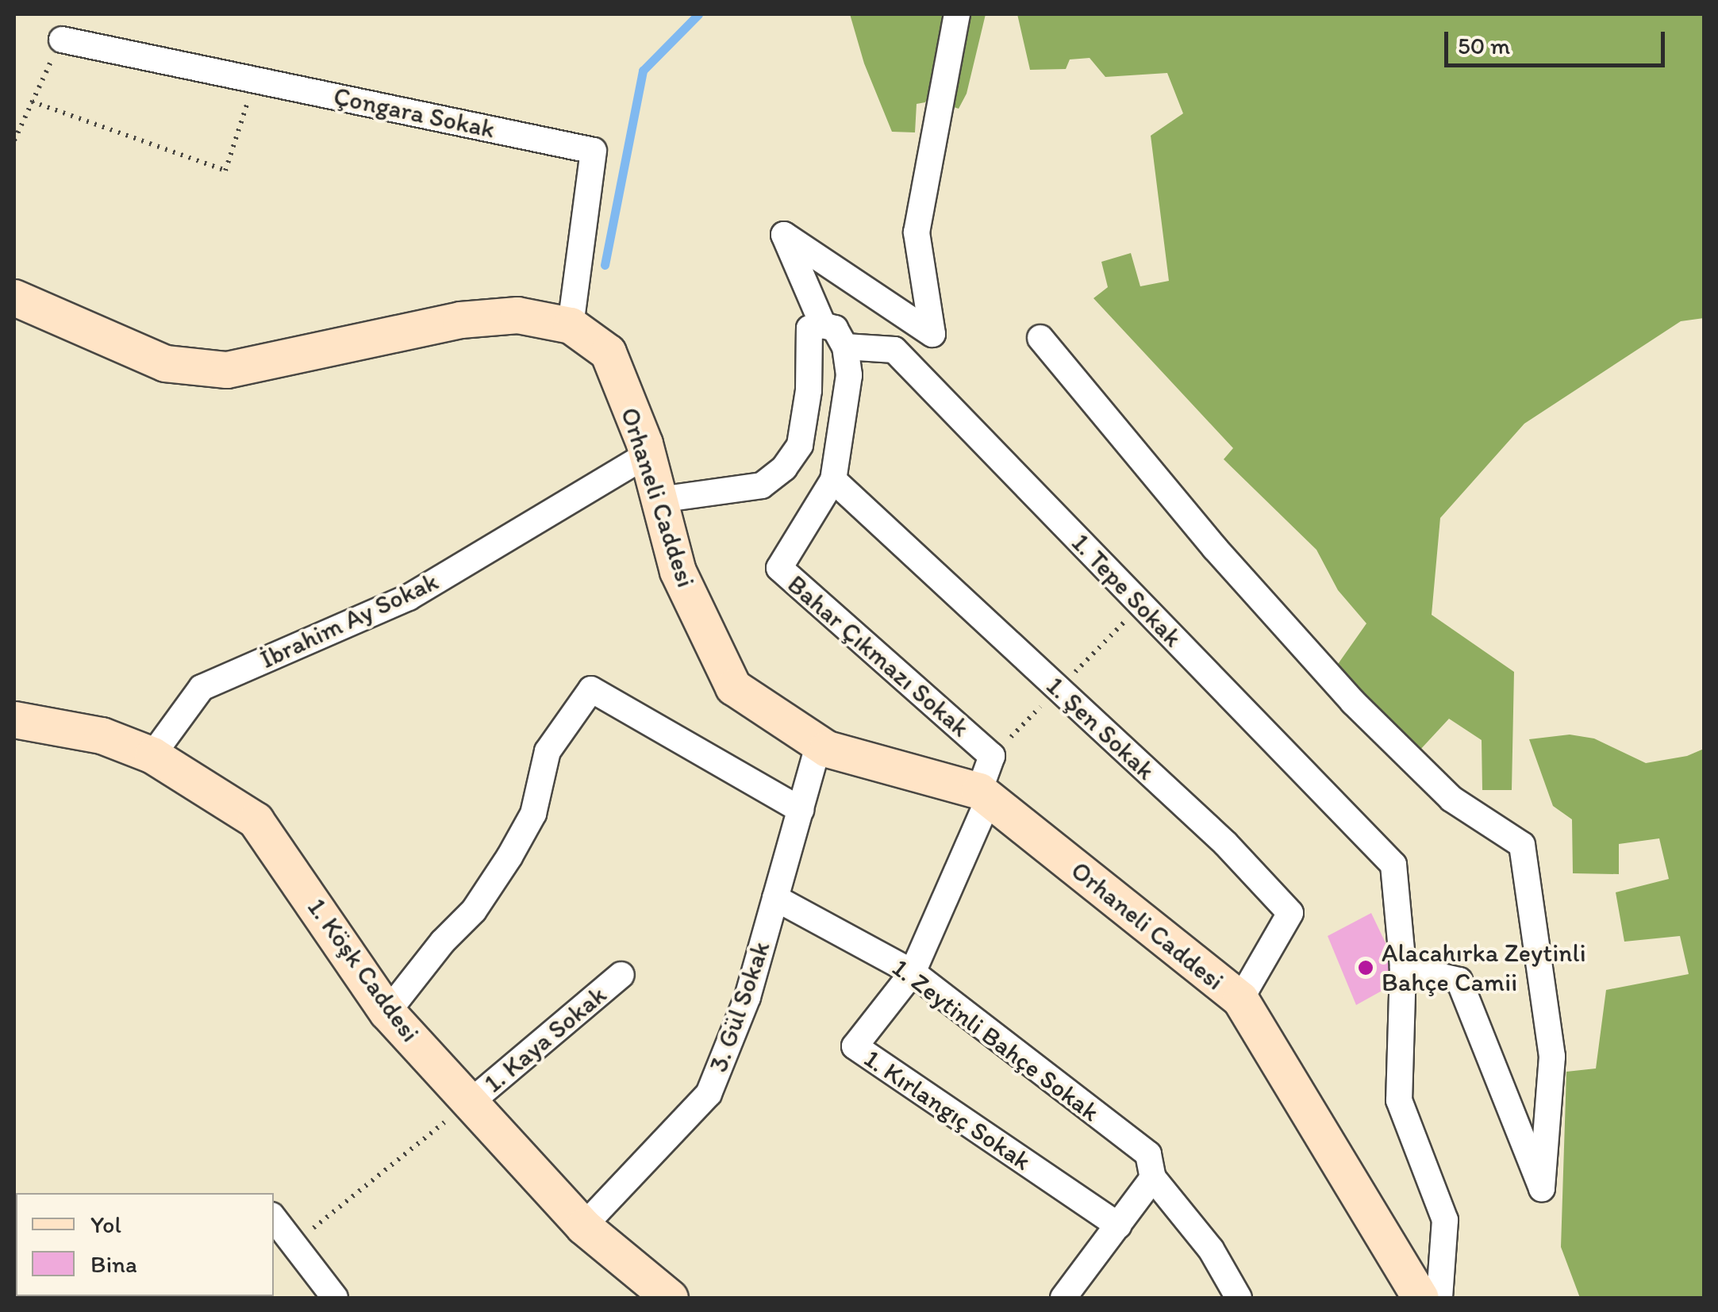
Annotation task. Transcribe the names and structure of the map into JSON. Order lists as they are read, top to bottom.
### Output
{
  "streets": {
    "main road": ["Orhaneli Caddesi", "1. Köşk Caddesi"],
    "street": [
      "Çongara Sokak",
      "1. Tepe Sokak",
      "İbrahim Ay Sokak",
      "Bahar Çıkmazı Sokak",
      "1. Şen Sokak",
      "3. Gül Sokak",
      "1. Kaya Sokak",
      "1. Zeytinli Bahçe Sokak",
      "1. Kırlangıç Sokak"
    ]
  },
  "crossings": [
    ["Çongara Sokak", "Orhaneli Caddesi"],
    ["Orhaneli Caddesi", "İbrahim Ay Sokak"],
    ["Orhaneli Caddesi", "Bahar Çıkmazı Sokak"],
    ["Orhaneli Caddesi", "1. Şen Sokak"],
    ["Orhaneli Caddesi", "3. Gül Sokak"],
    ["İbrahim Ay Sokak", "1. Köşk Caddesi"],
    ["Bahar Çıkmazı Sokak", "1. Şen Sokak"],
    ["Bahar Çıkmazı Sokak", "1. Zeytinli Bahçe Sokak"],
    ["Bahar Çıkmazı Sokak", "1. Kırlangıç Sokak"],
    ["1. Köşk Caddesi", "3. Gül Sokak"],
    ["1. Köşk Caddesi", "1. Kaya Sokak"],
    ["3. Gül Sokak", "1. Zeytinli Bahçe Sokak"],
    ["1. Zeytinli Bahçe Sokak", "1. Kırlangıç Sokak"]
  ],
  "places": ["Alacahırka Zeytinli Bahçe Camii"],
  "legend": ["Yol", "Bina"],
  "scale_bar": "50 m"
}
